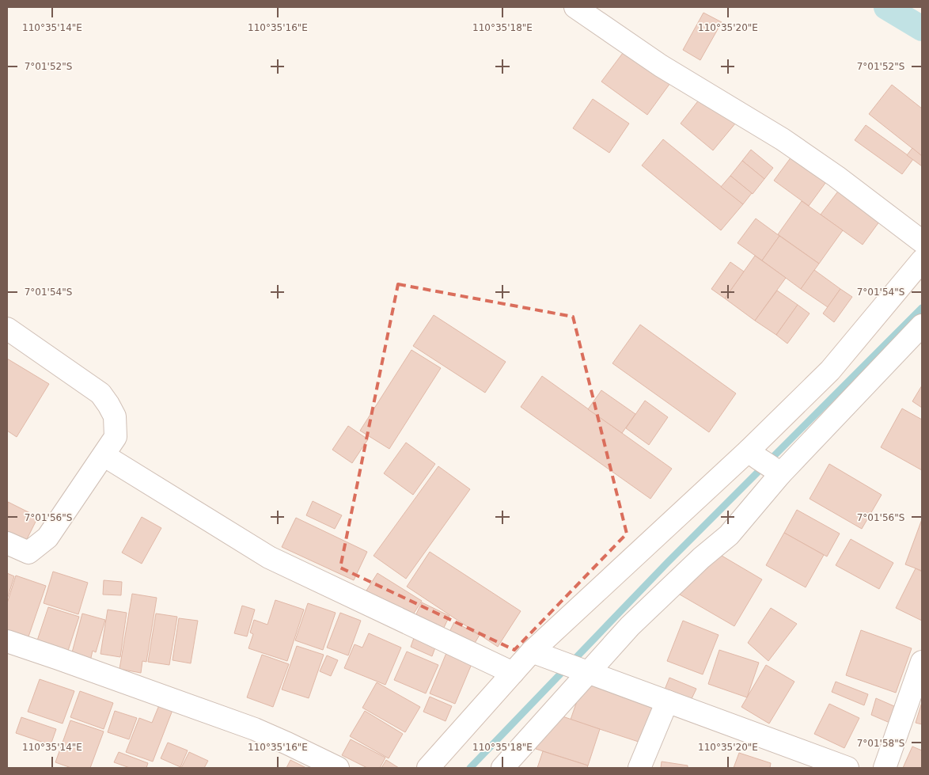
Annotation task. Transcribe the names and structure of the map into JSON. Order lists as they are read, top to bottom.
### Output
{
  "coordinates": [
    "110°35'14\"E",
    "110°35'16\"E",
    "110°35'18\"E",
    "110°35'20\"E",
    "7°01'52\"S",
    "7°01'54\"S",
    "7°01'56\"S",
    "7°01'58\"S"
  ]
}
